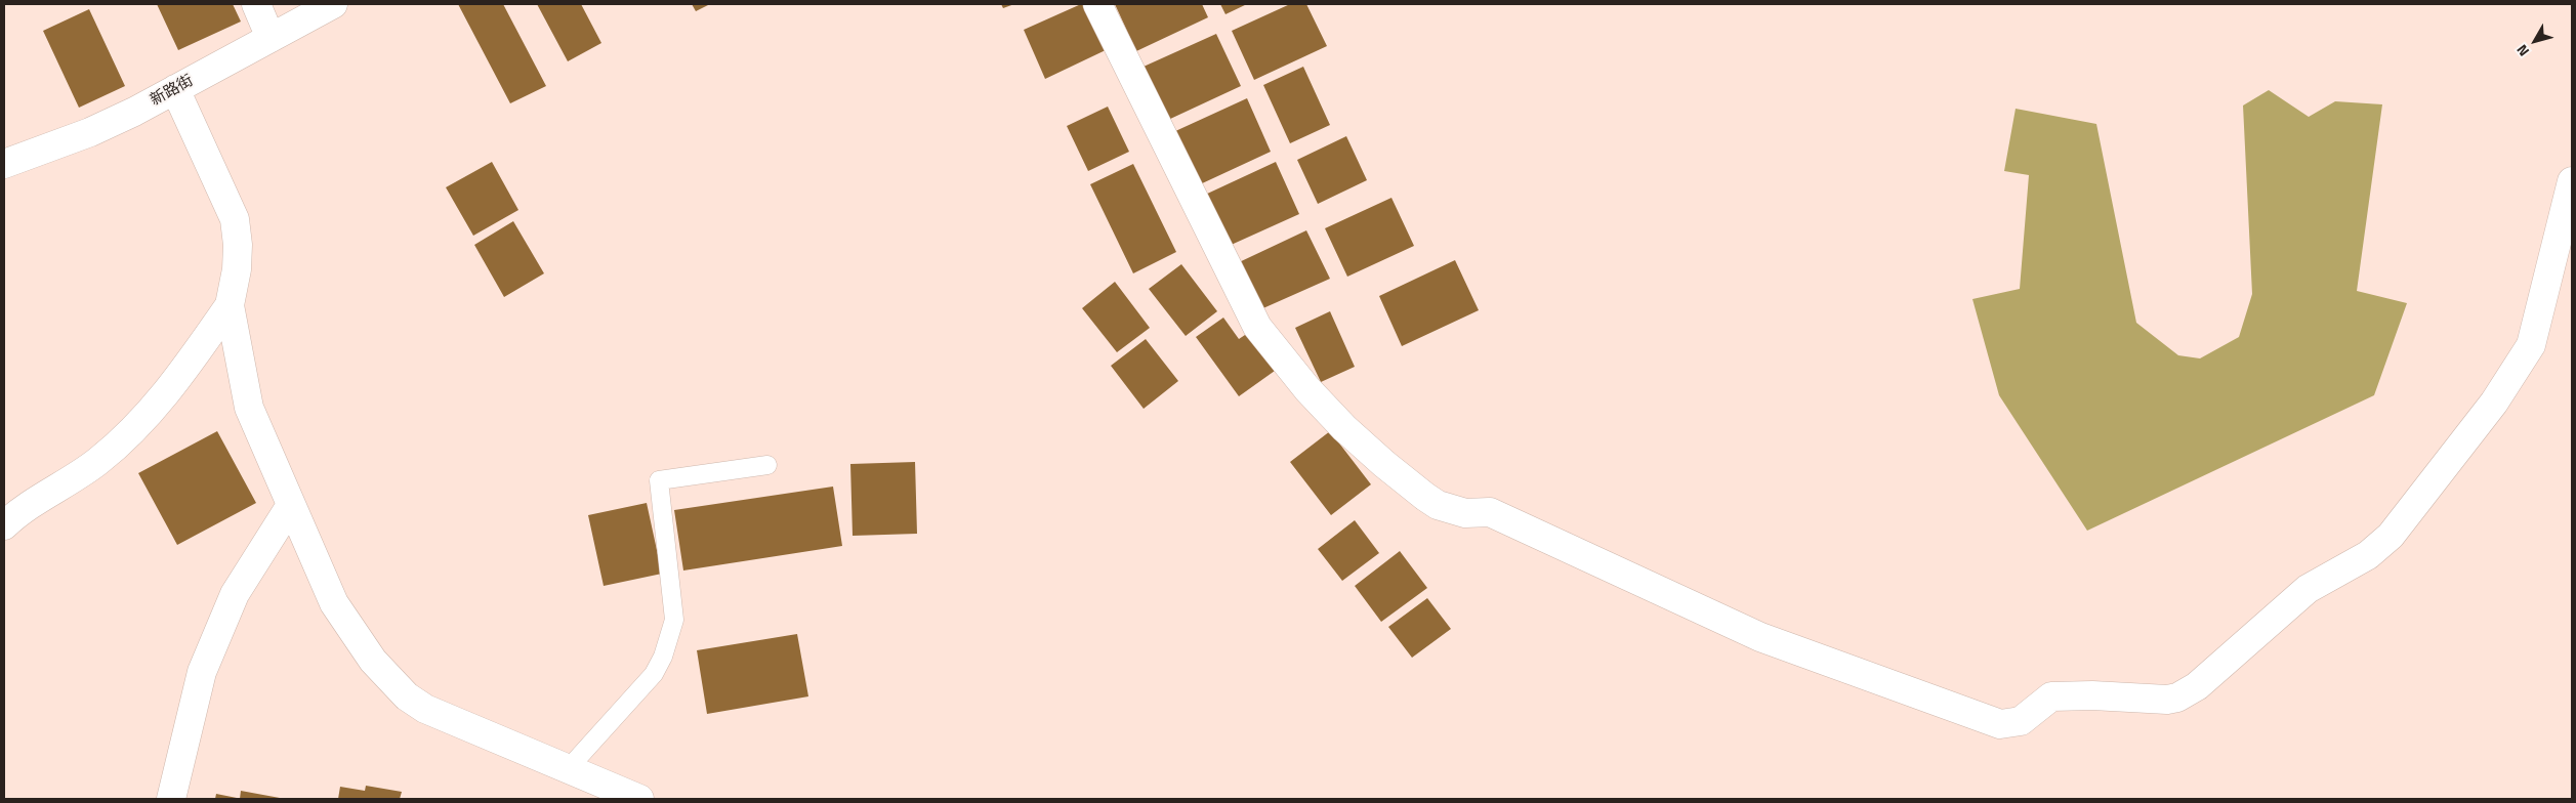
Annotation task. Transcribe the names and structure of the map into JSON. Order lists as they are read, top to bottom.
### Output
{
  "streets": {
    "street": ["新路街"]
  },
  "north": "bottom left"
}
